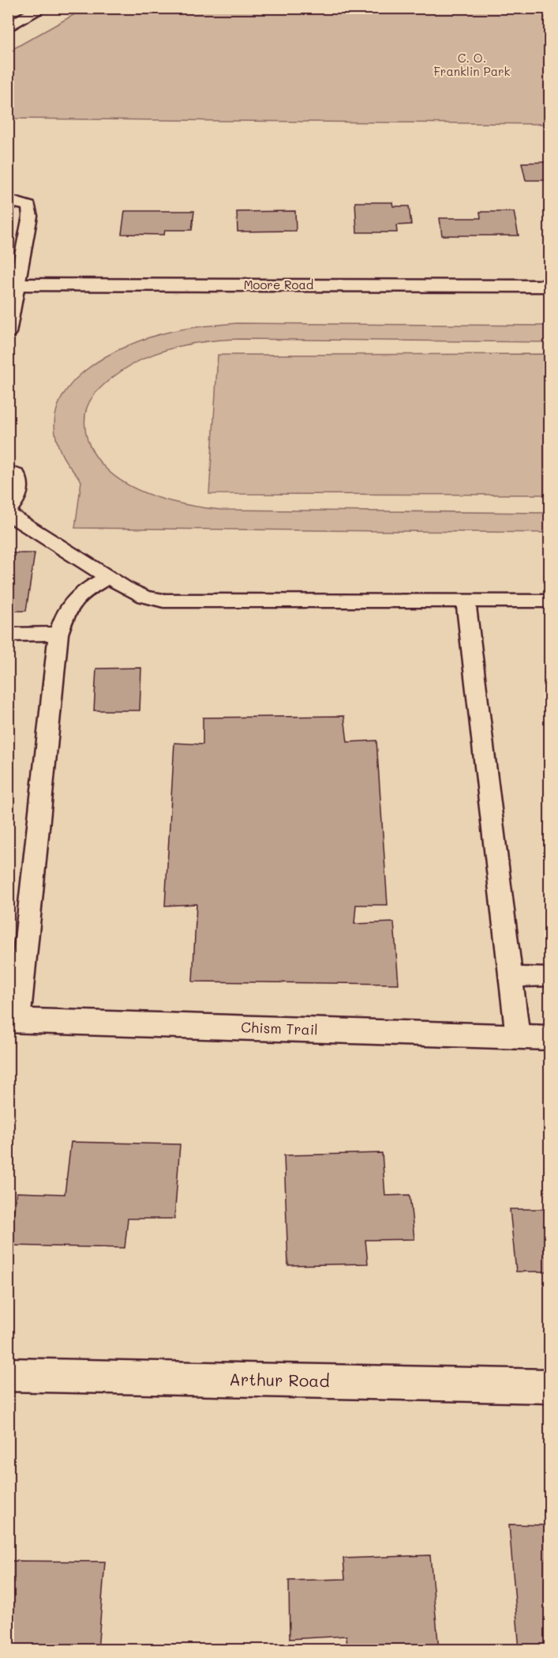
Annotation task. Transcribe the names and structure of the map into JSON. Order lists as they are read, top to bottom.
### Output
{
  "streets": {
    "street": ["Moore Road", "Chism Trail", "Arthur Road"]
  },
  "parks": ["C. O. Franklin Park"]
}
